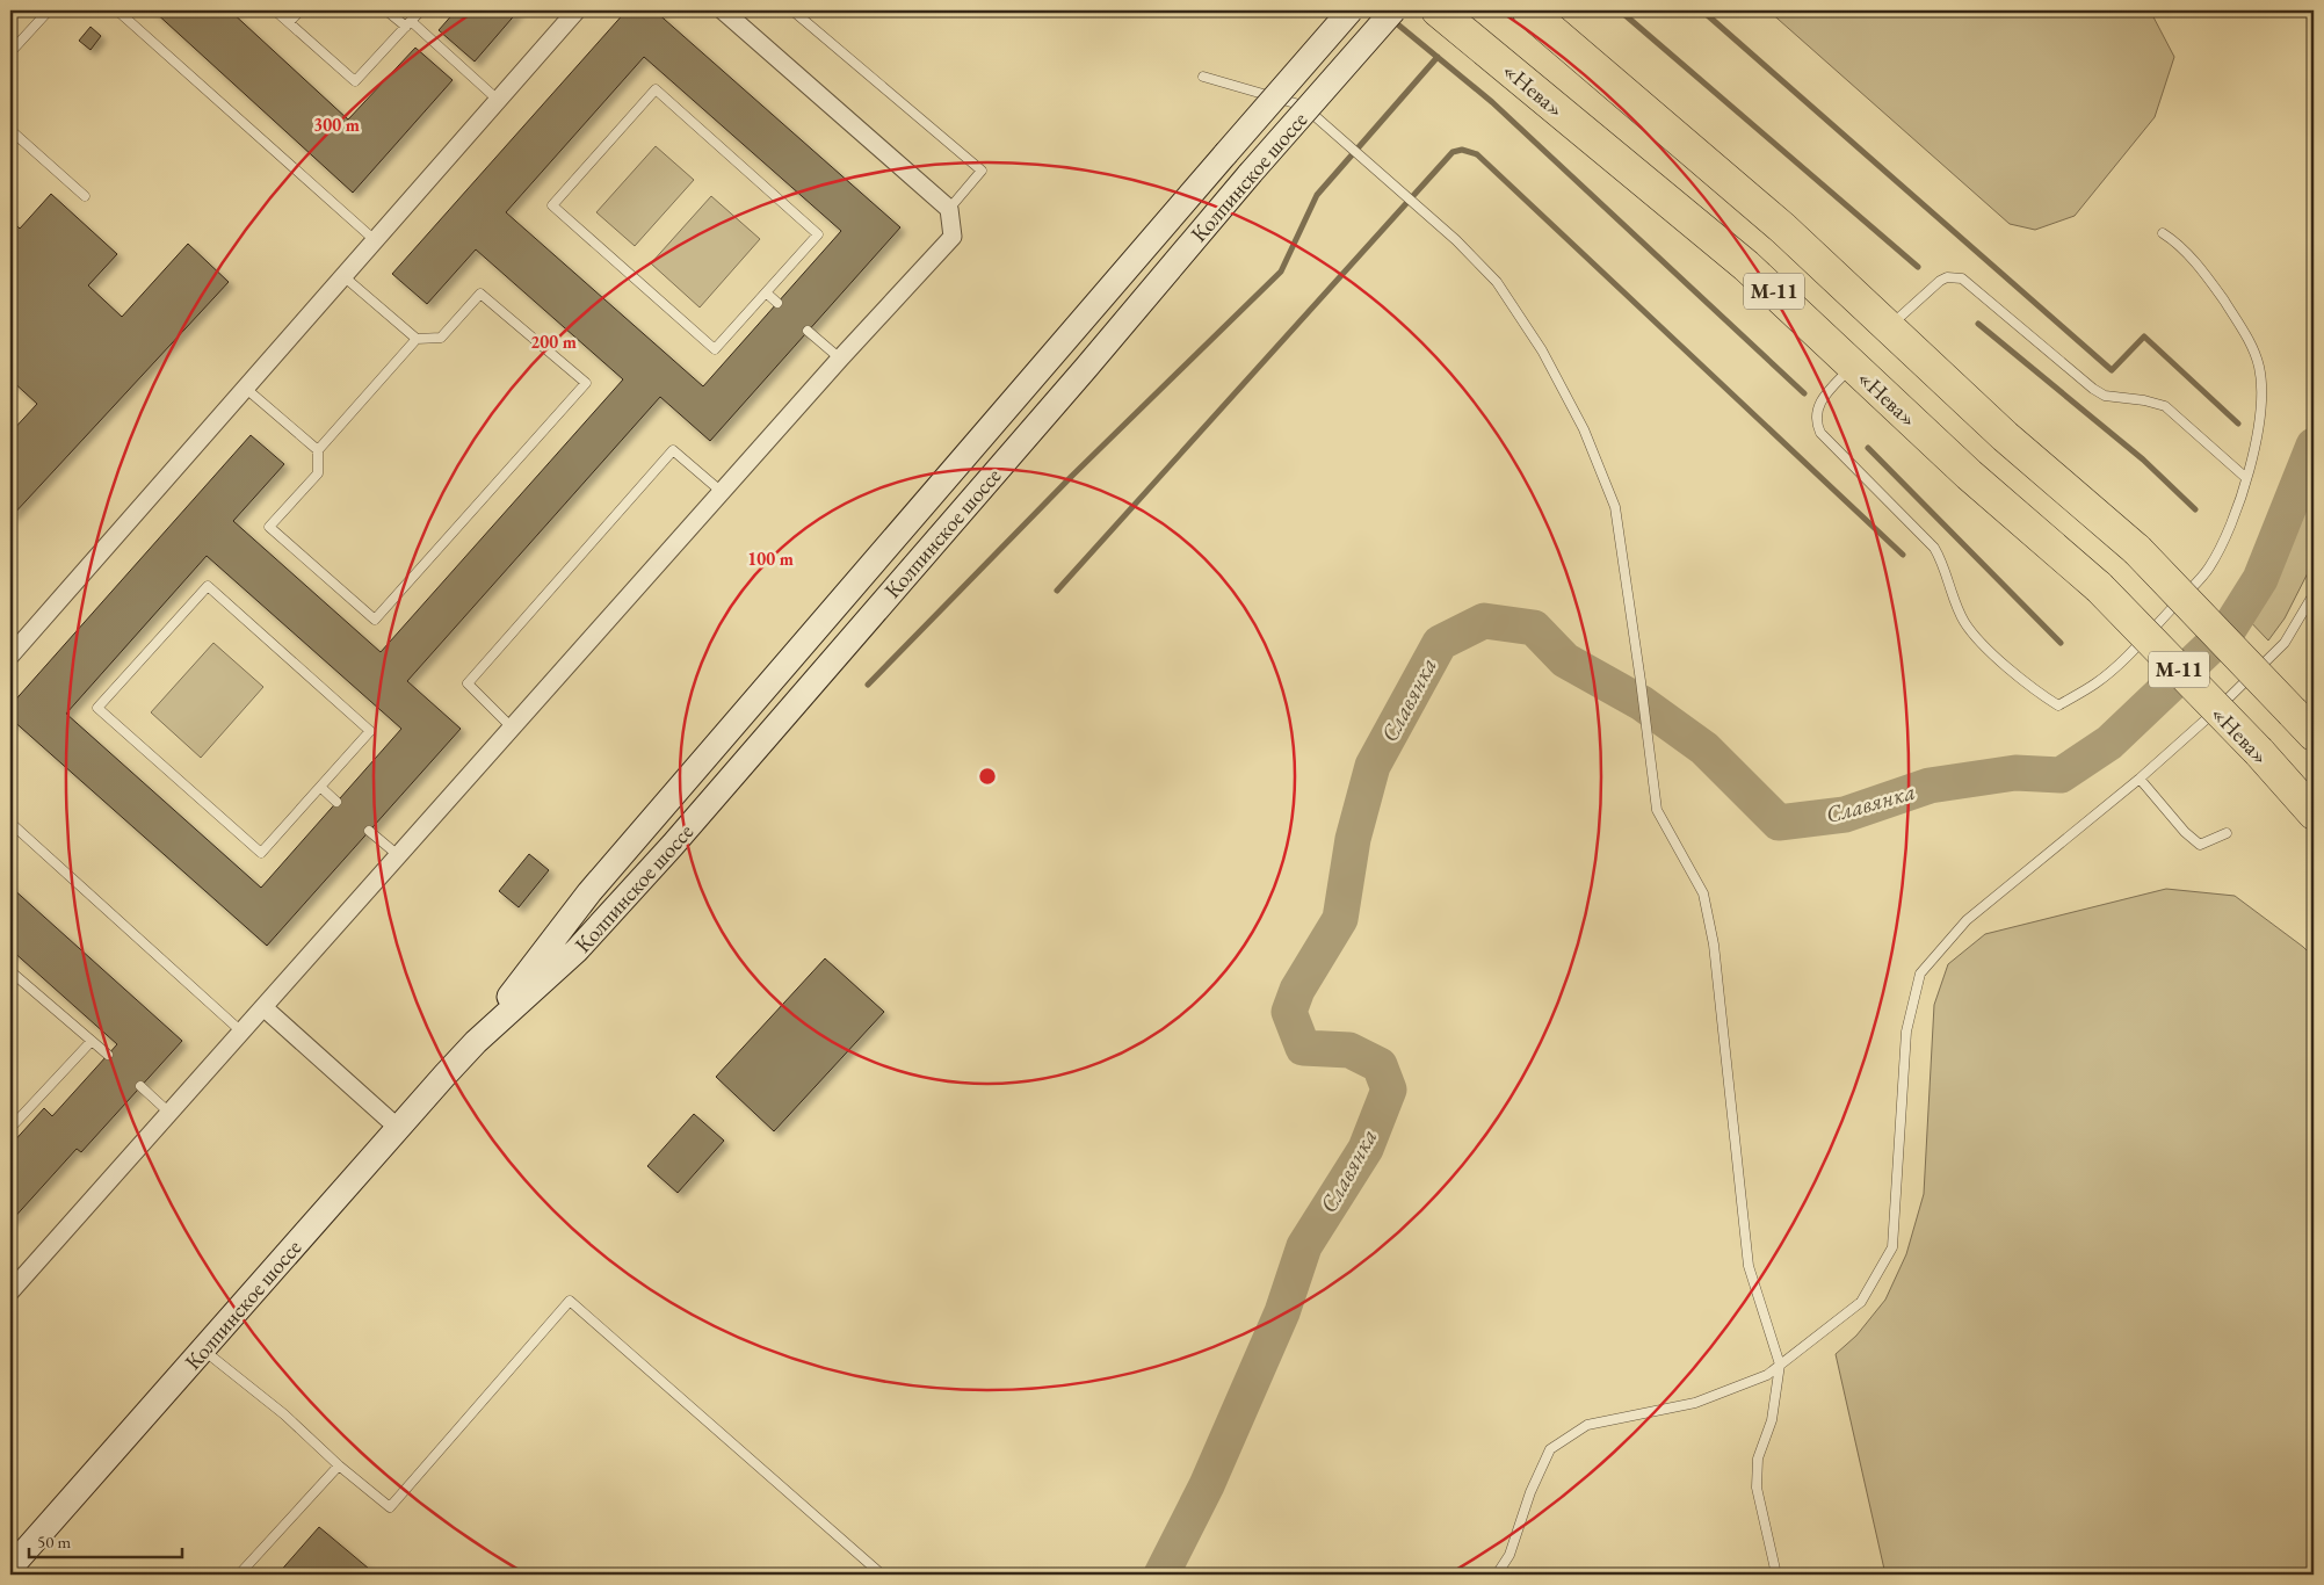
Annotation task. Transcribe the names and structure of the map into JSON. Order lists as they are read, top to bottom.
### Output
{
  "streets": {
    "highway": ["«Нева»", "М-11"],
    "main road": ["Колпинское шоссе"]
  },
  "water": ["Славянка"],
  "scale_bar": "50 m",
  "rings": ["300 m", "200 m", "100 m"]
}
